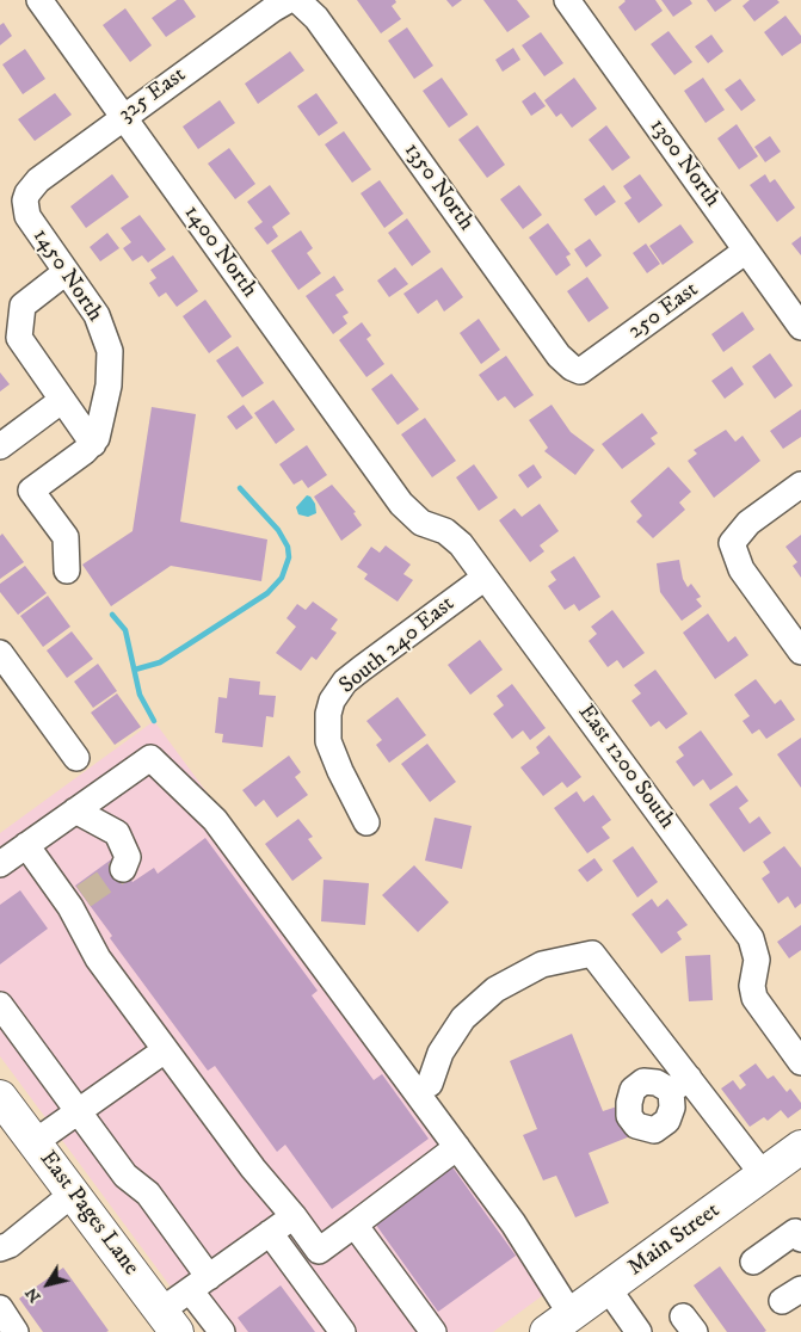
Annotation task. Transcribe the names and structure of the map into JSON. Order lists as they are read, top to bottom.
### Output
{
  "streets": {
    "main road": ["East Pages Lane", "Main Street"],
    "street": [
      "325 East",
      "1300 North",
      "1350 North",
      "1400 North",
      "1450 North",
      "250 East",
      "South 240 East",
      "East 1200 South"
    ]
  },
  "crossings": [
    ["325 East", "1400 North"],
    ["325 East", "1450 North"],
    ["1300 North", "250 East"],
    ["1350 North", "250 East"],
    ["1400 North", "East 1200 South"],
    ["South 240 East", "East 1200 South"]
  ],
  "north": "bottom left"
}
